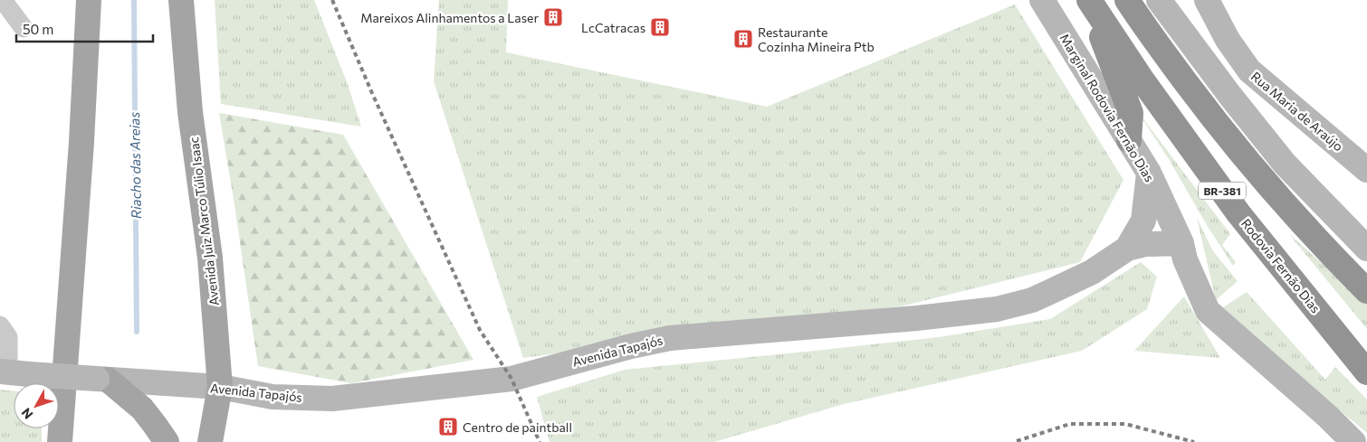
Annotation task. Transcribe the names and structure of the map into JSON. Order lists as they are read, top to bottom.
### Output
{
  "streets": {
    "highway": ["BR-381", "Rodovia Fernão Dias"],
    "main road": [
      "Marginal Rodovia Fernão Dias",
      "Rua Maria de Araújo",
      "Avenida Juiz Marco Túlio Isaac",
      "Avenida Tapajós"
    ]
  },
  "crossings": [
    ["Marginal Rodovia Fernão Dias", "BR-381"],
    ["Marginal Rodovia Fernão Dias", "Avenida Tapajós"],
    ["BR-381", "Rodovia Fernão Dias"],
    ["Avenida Juiz Marco Túlio Isaac", "Avenida Tapajós"]
  ],
  "water": ["Riacho das Areias"],
  "places": {
    "building": [
      "Mareixos Alinhamentos a Laser",
      "LcCatracas",
      "Restaurante Cozinha Mineira Ptb",
      "Centro de paintball"
    ]
  },
  "scale_bar": "50 m",
  "north": "bottom left"
}
